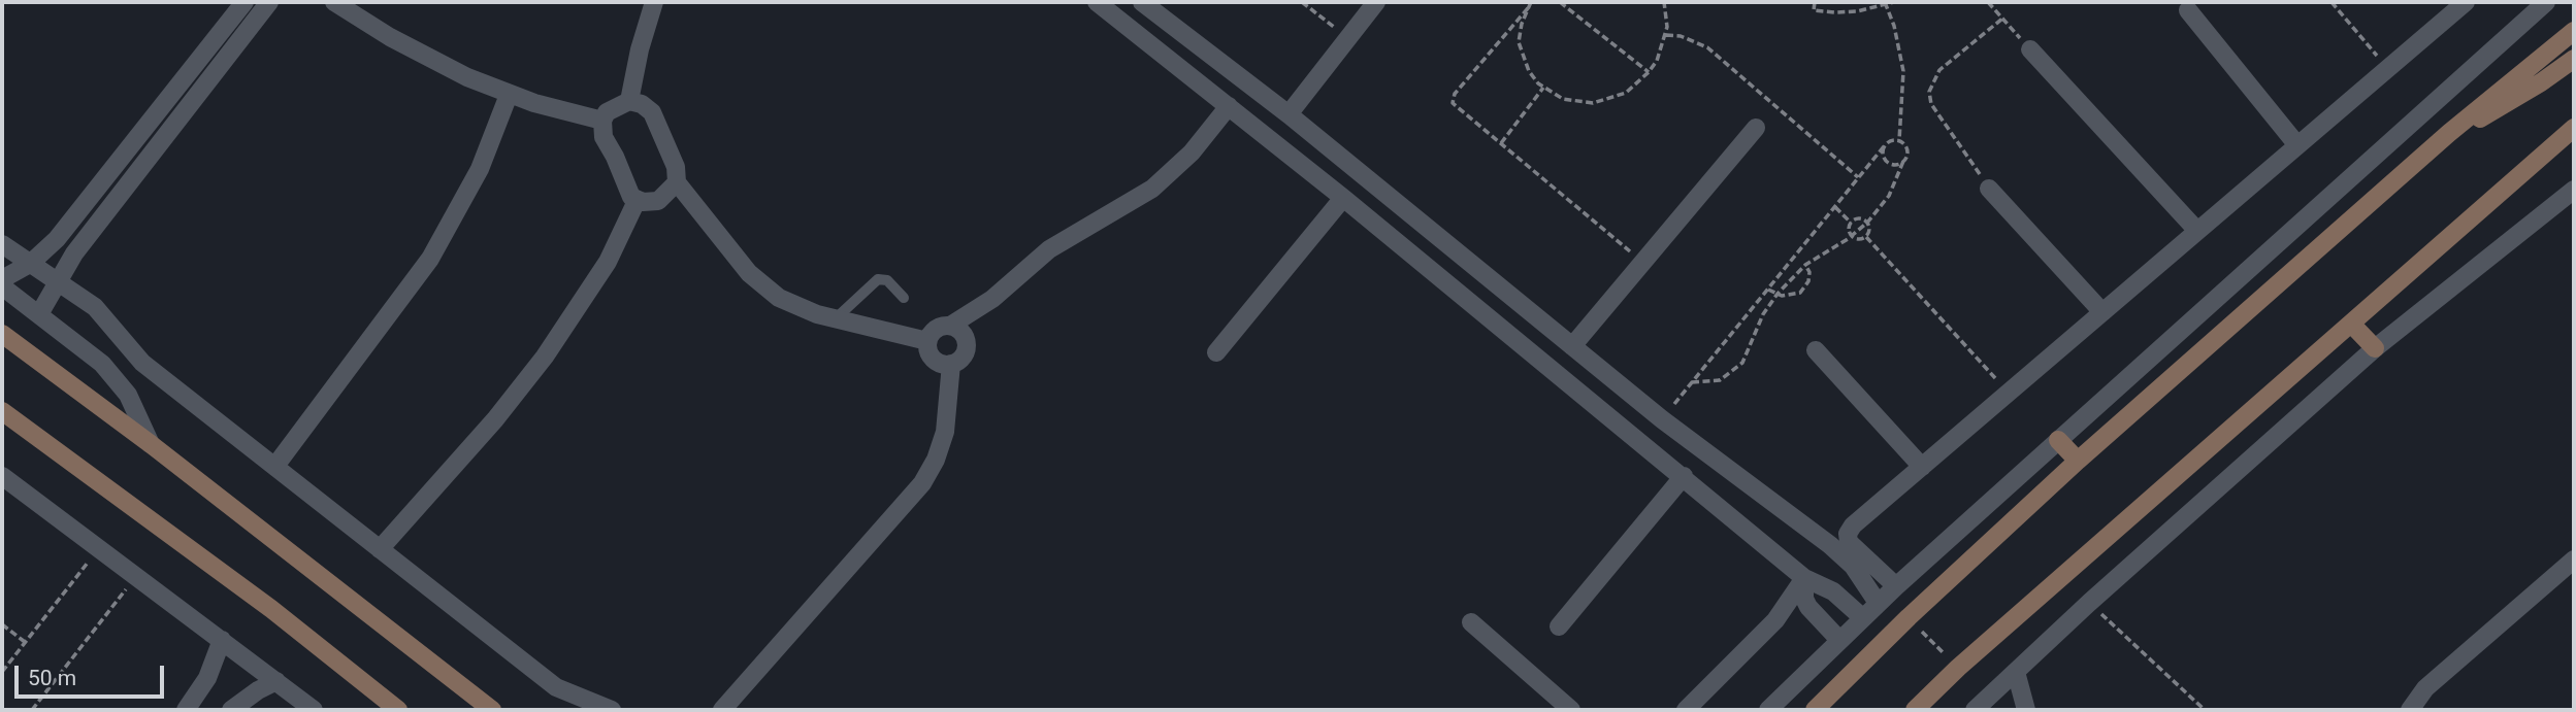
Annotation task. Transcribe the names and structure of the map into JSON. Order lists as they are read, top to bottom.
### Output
{
  "scale_bar": "50 m"
}
